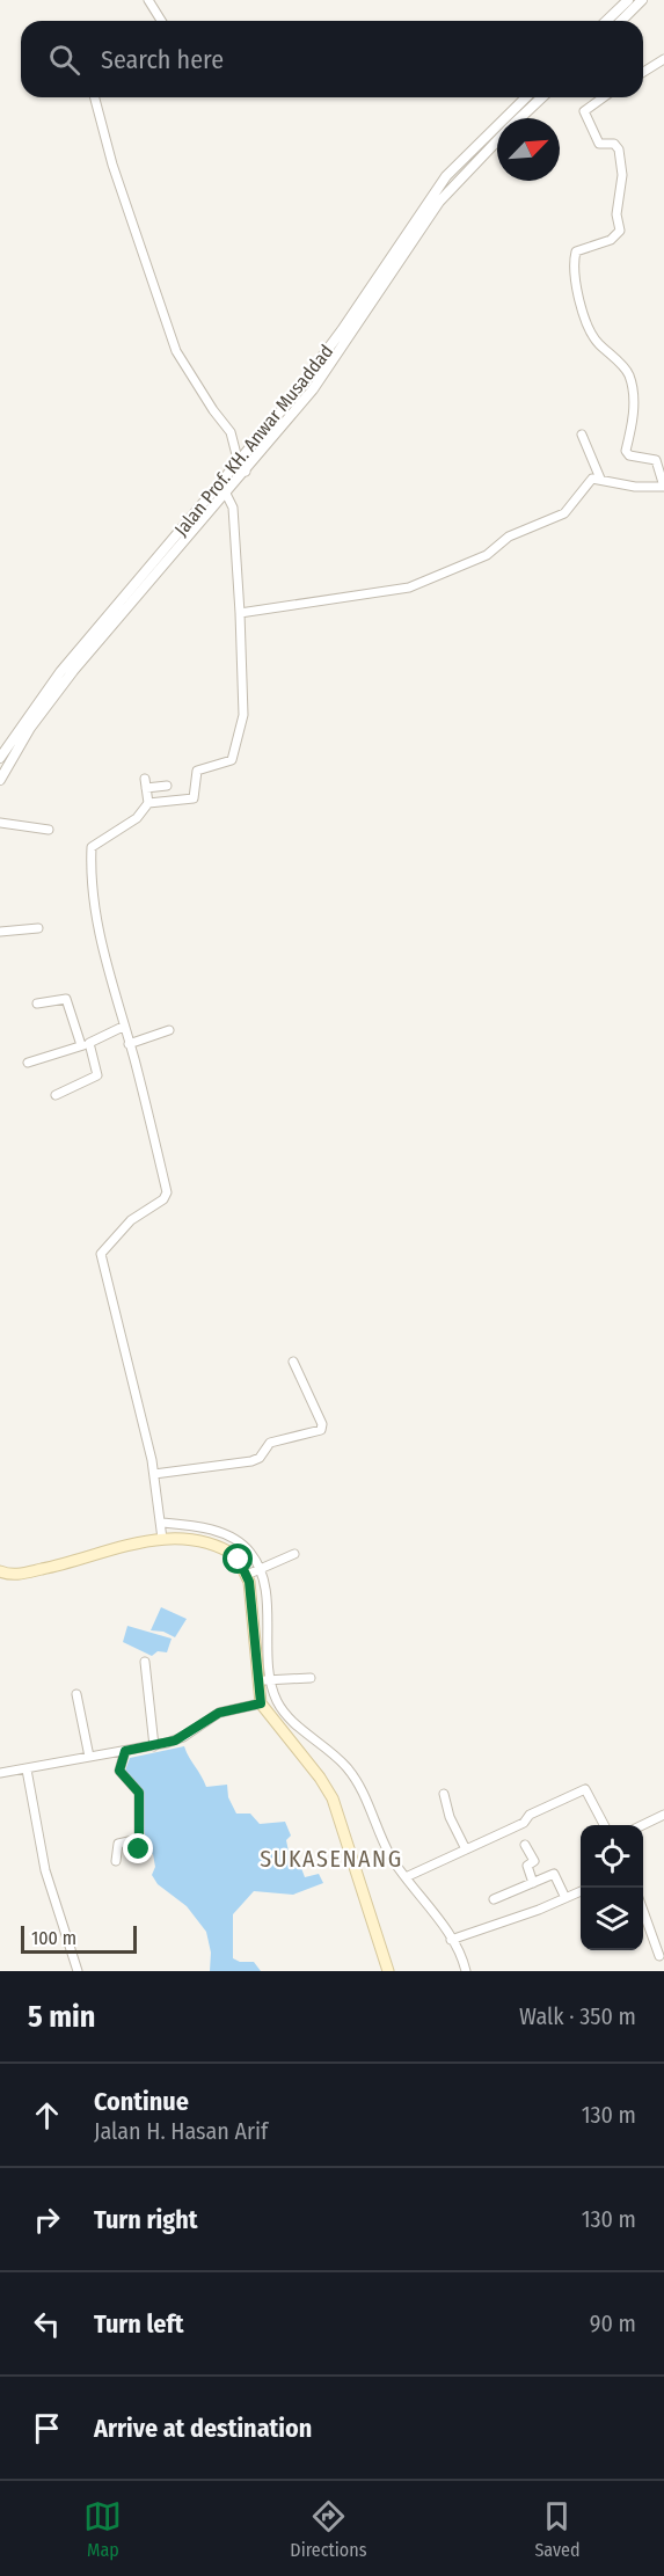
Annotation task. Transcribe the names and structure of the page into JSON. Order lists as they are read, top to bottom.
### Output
{
  "streets": {
    "street": ["Jalan Prof. KH. Anwar Musaddad"]
  },
  "districts": ["SUKASENANG"],
  "scale_bar": "100 m",
  "north": "top right",
  "page": {
    "search": "Search here",
    "scale": "100 m",
    "heading": ["5 min", "Walk · 350 m"],
    "list": [
      ["Continue", "Jalan H. Hasan Arif", "130 m"],
      ["Turn right", "130 m"],
      ["Turn left", "90 m"],
      "Arrive at destination"
    ],
    "nav": ["Map", "Directions", "Saved"]
  }
}
